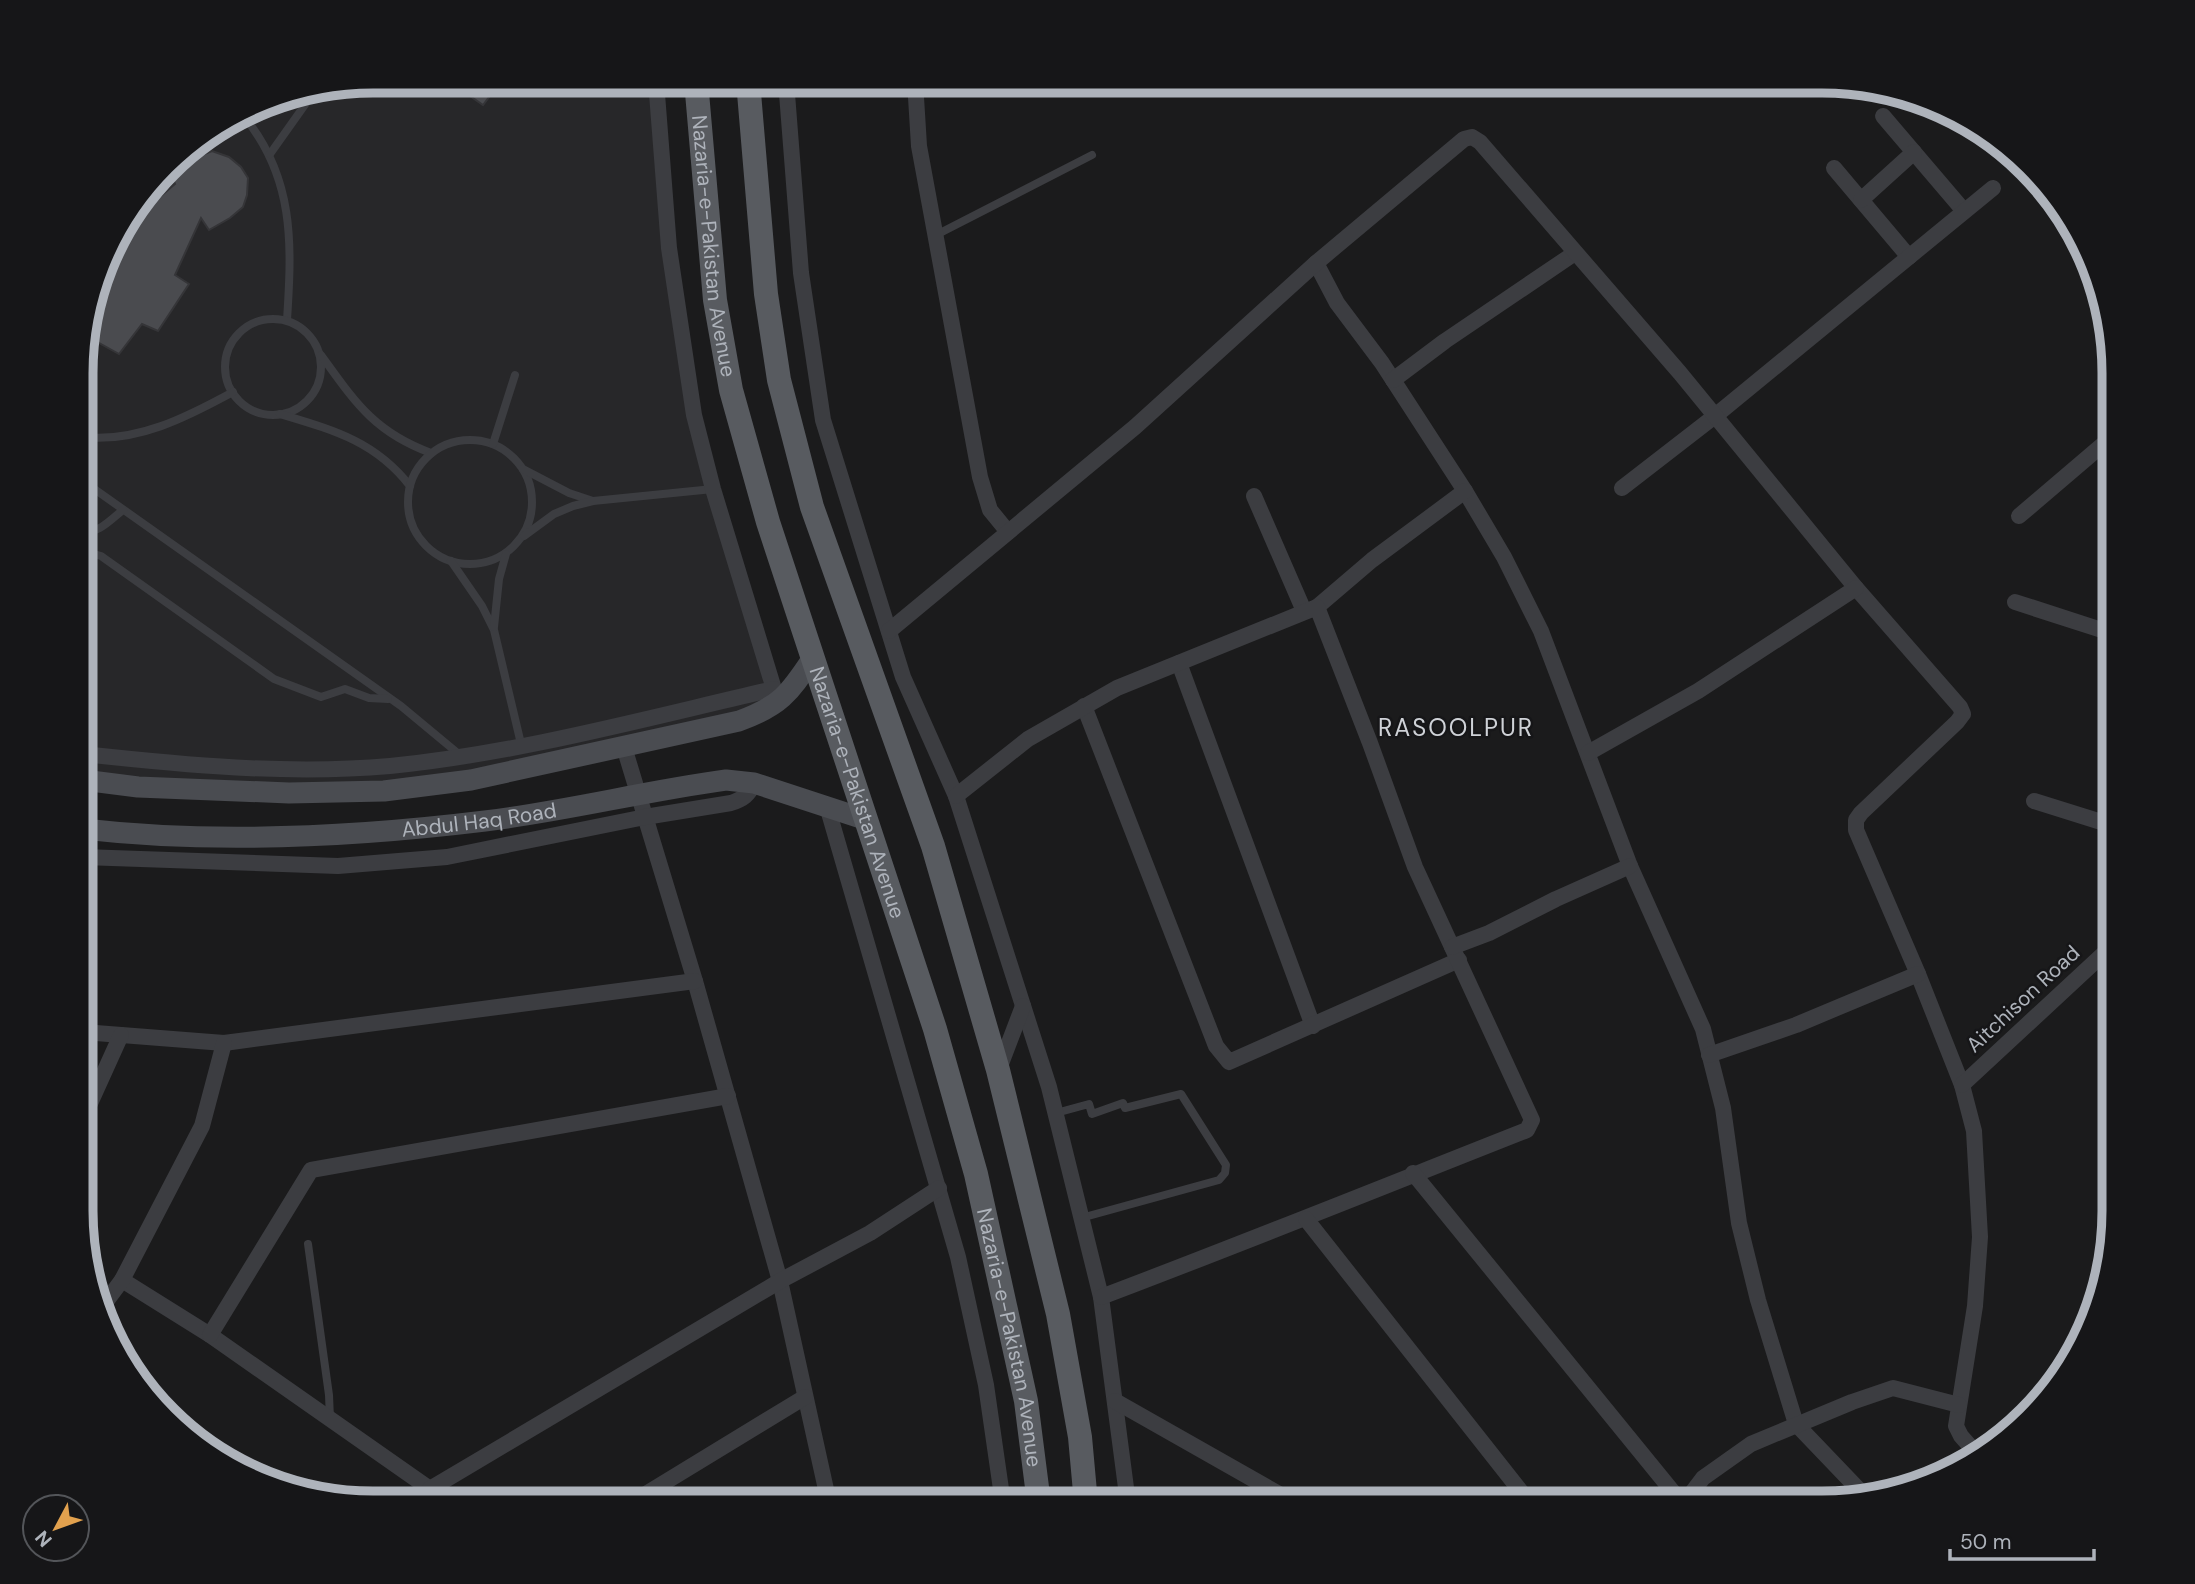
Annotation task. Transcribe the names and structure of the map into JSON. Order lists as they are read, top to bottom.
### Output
{
  "streets": {
    "main road": ["Nazaria-e-Pakistan Avenue", "Abdul Haq Road"],
    "street": ["Aitchison Road"]
  },
  "crossings": [
    ["Nazaria-e-Pakistan Avenue", "Abdul Haq Road"]
  ],
  "districts": ["RASOOLPUR"],
  "scale_bar": "50 m",
  "north": "bottom left"
}
